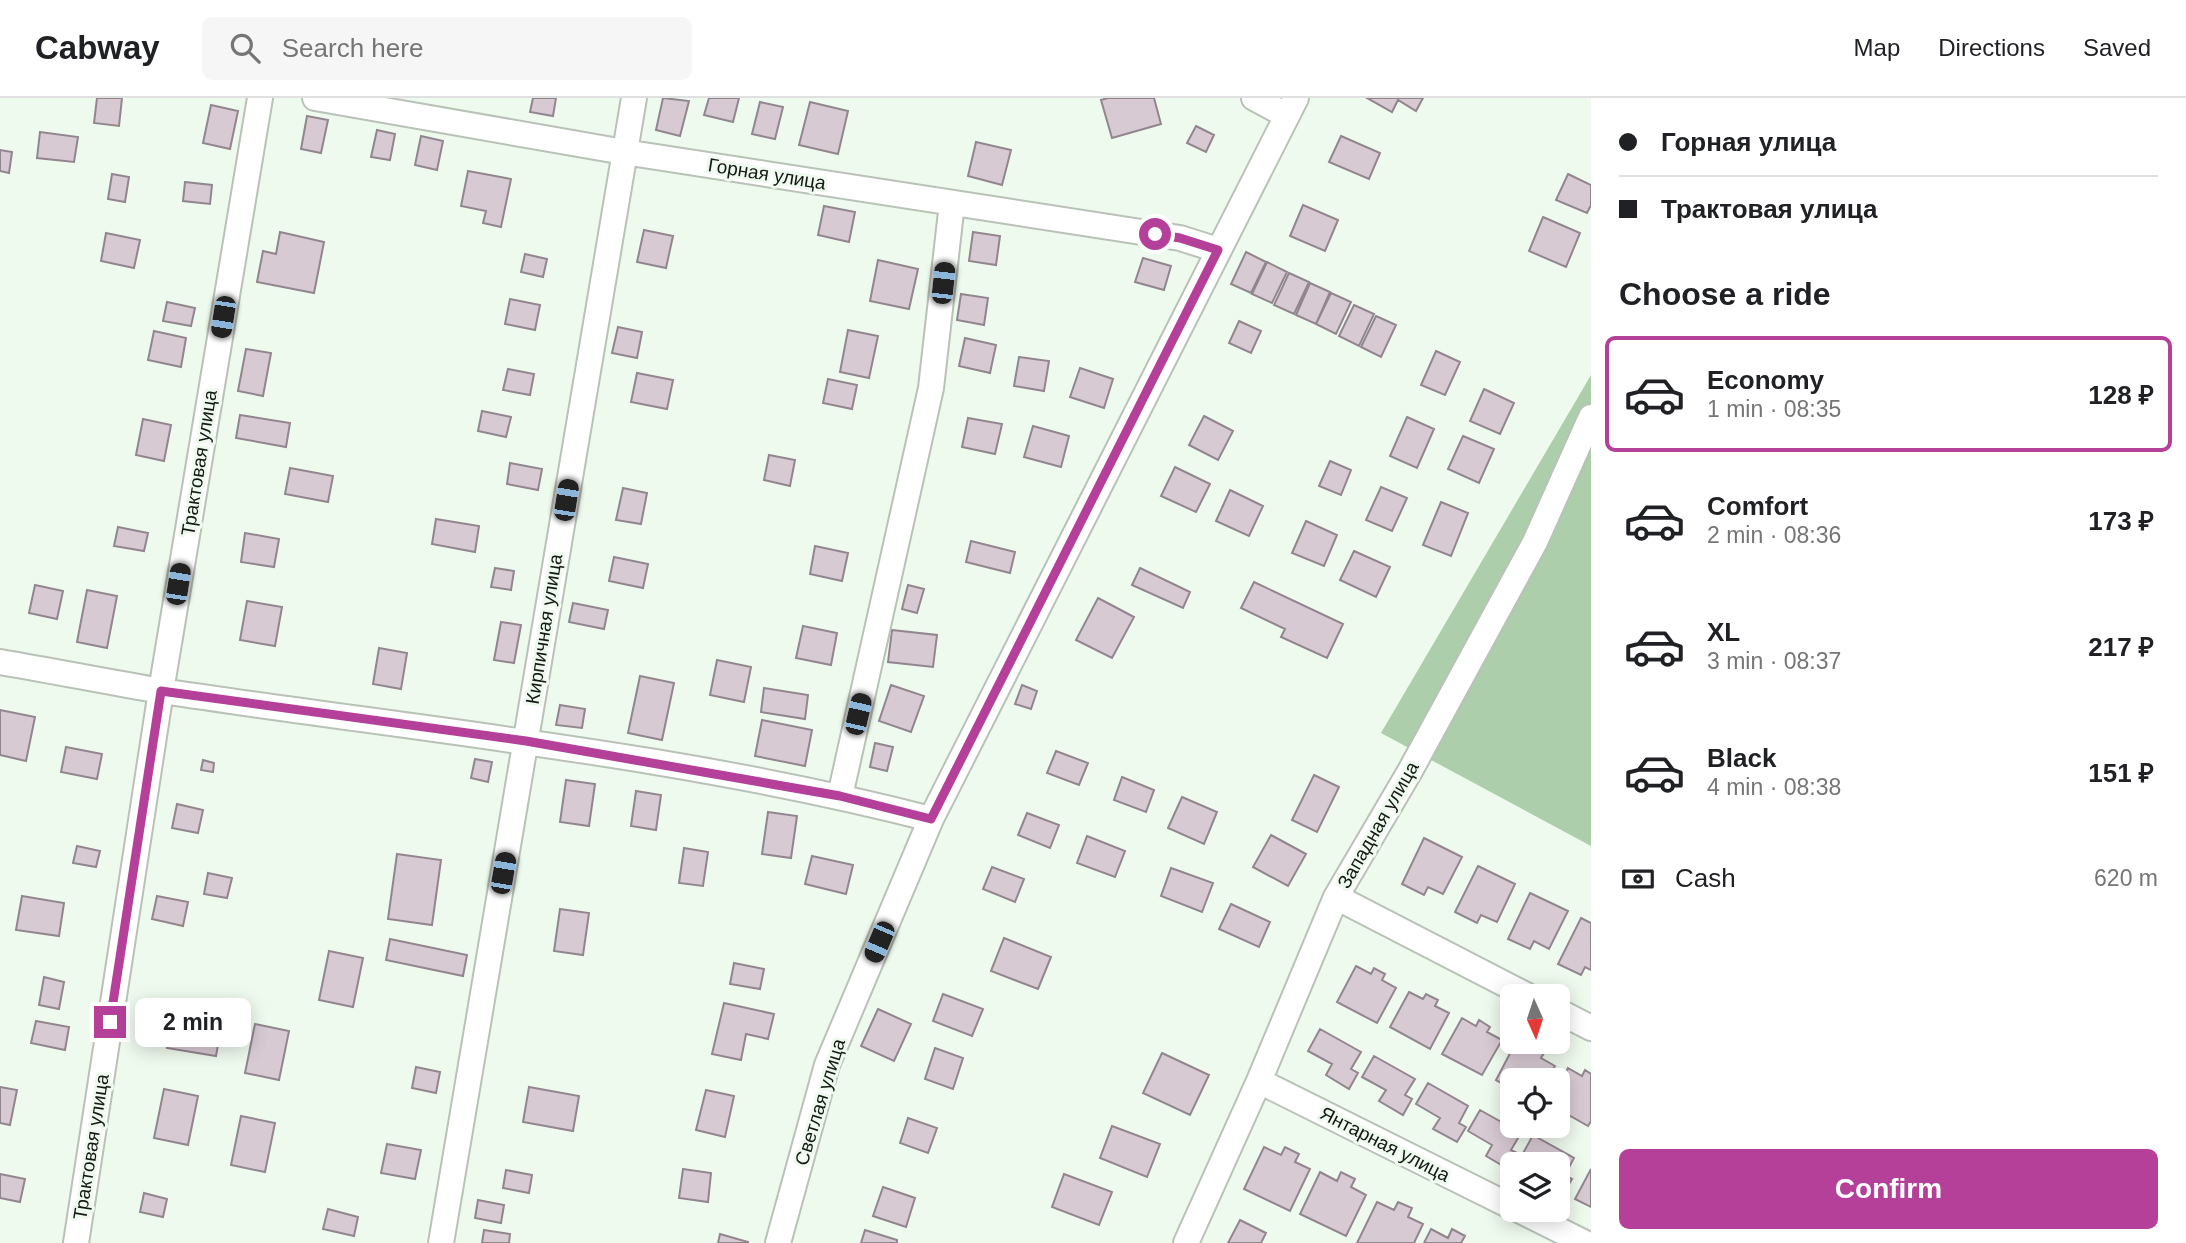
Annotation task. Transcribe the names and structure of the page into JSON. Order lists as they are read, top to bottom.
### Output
{
  "streets": {
    "street": [
      "Горная улица",
      "Трактовая улица",
      "Кирпичная улица",
      "Западная улица",
      "Светлая улица",
      "Янтарная улица"
    ]
  },
  "crossings": [
    ["Горная улица", "Кирпичная улица"],
    ["Горная улица", "Светлая улица"],
    ["Западная улица", "Янтарная улица"]
  ],
  "north": "bottom",
  "page": {
    "header": "Cabway",
    "search": "Search here",
    "nav": ["Map", "Directions", "Saved"],
    "banner": ["Горная улица", "Трактовая улица"],
    "heading": "Choose a ride",
    "list": [
      {
        "name": "Economy",
        "note": "1 min · 08:35",
        "value": "128 ₽"
      },
      {
        "name": "Comfort",
        "note": "2 min · 08:36",
        "value": "173 ₽"
      },
      {
        "name": "XL",
        "note": "3 min · 08:37",
        "value": "217 ₽"
      },
      {
        "name": "Black",
        "note": "4 min · 08:38",
        "value": "151 ₽"
      }
    ],
    "pay": ["Cash", "620 m"],
    "bubble": "2 min",
    "buttons": "Confirm"
  }
}
